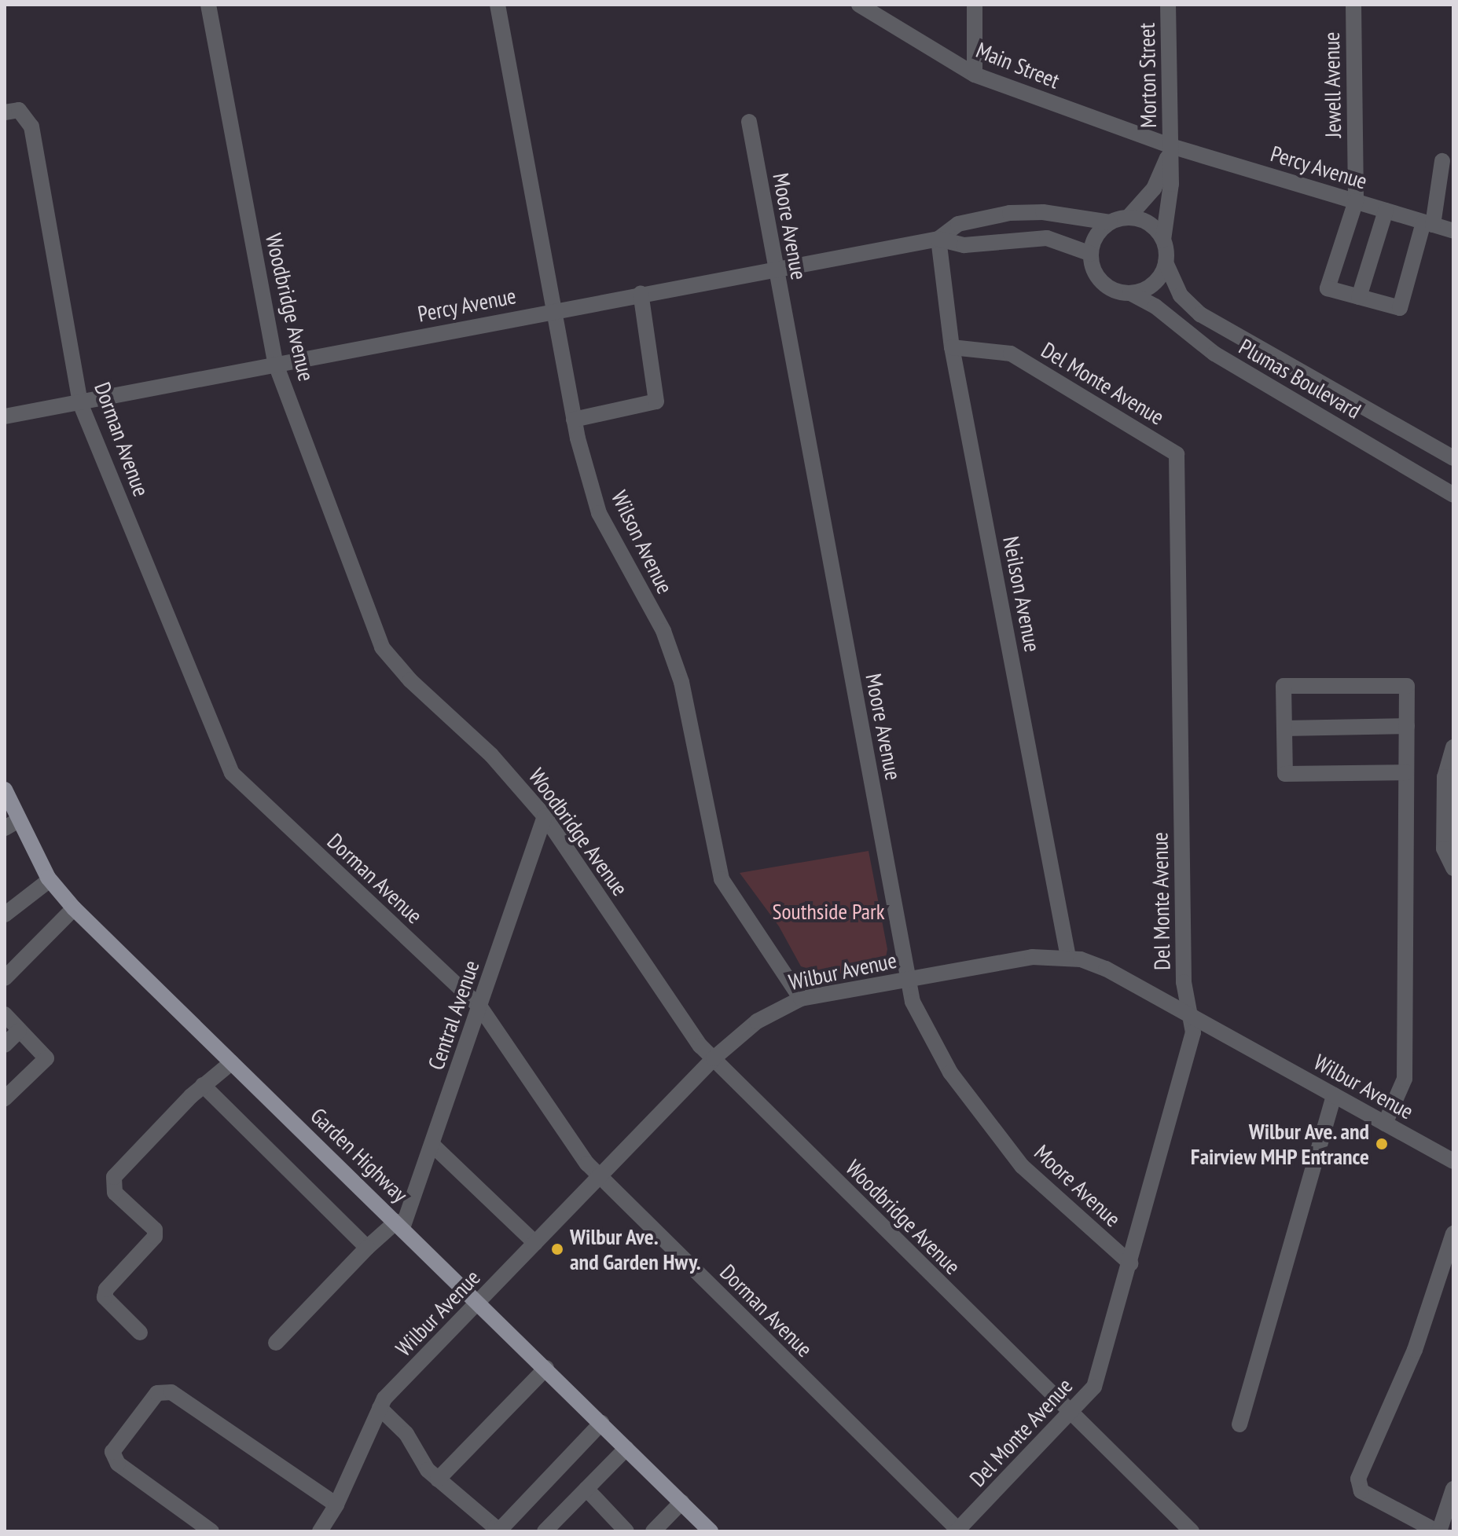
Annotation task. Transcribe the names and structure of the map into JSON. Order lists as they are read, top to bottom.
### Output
{
  "streets": {
    "main road": ["Garden Highway"],
    "street": [
      "Main Street",
      "Morton Street",
      "Jewell Avenue",
      "Percy Avenue",
      "Moore Avenue",
      "Woodbridge Avenue",
      "Plumas Boulevard",
      "Del Monte Avenue",
      "Dorman Avenue",
      "Wilson Avenue",
      "Neilson Avenue",
      "Wilbur Avenue",
      "Central Avenue"
    ]
  },
  "crossings": [
    ["Main Street", "Morton Street"],
    ["Main Street", "Percy Avenue"],
    ["Morton Street", "Percy Avenue"],
    ["Morton Street", "Plumas Boulevard"],
    ["Jewell Avenue", "Percy Avenue"],
    ["Percy Avenue", "Moore Avenue"],
    ["Percy Avenue", "Woodbridge Avenue"],
    ["Percy Avenue", "Plumas Boulevard"],
    ["Percy Avenue", "Dorman Avenue"],
    ["Percy Avenue", "Wilson Avenue"],
    ["Percy Avenue", "Neilson Avenue"],
    ["Moore Avenue", "Del Monte Avenue"],
    ["Moore Avenue", "Wilbur Avenue"],
    ["Woodbridge Avenue", "Del Monte Avenue"],
    ["Woodbridge Avenue", "Wilbur Avenue"],
    ["Woodbridge Avenue", "Central Avenue"],
    ["Del Monte Avenue", "Dorman Avenue"],
    ["Del Monte Avenue", "Neilson Avenue"],
    ["Del Monte Avenue", "Wilbur Avenue"],
    ["Dorman Avenue", "Wilbur Avenue"],
    ["Dorman Avenue", "Central Avenue"],
    ["Wilson Avenue", "Wilbur Avenue"],
    ["Neilson Avenue", "Wilbur Avenue"],
    ["Wilbur Avenue", "Garden Highway"],
    ["Central Avenue", "Garden Highway"]
  ],
  "parks": ["Southside Park"],
  "places": ["Wilbur Ave. and Fairview MHP Entrance", "Wilbur Ave. and Garden Hwy."]
}
